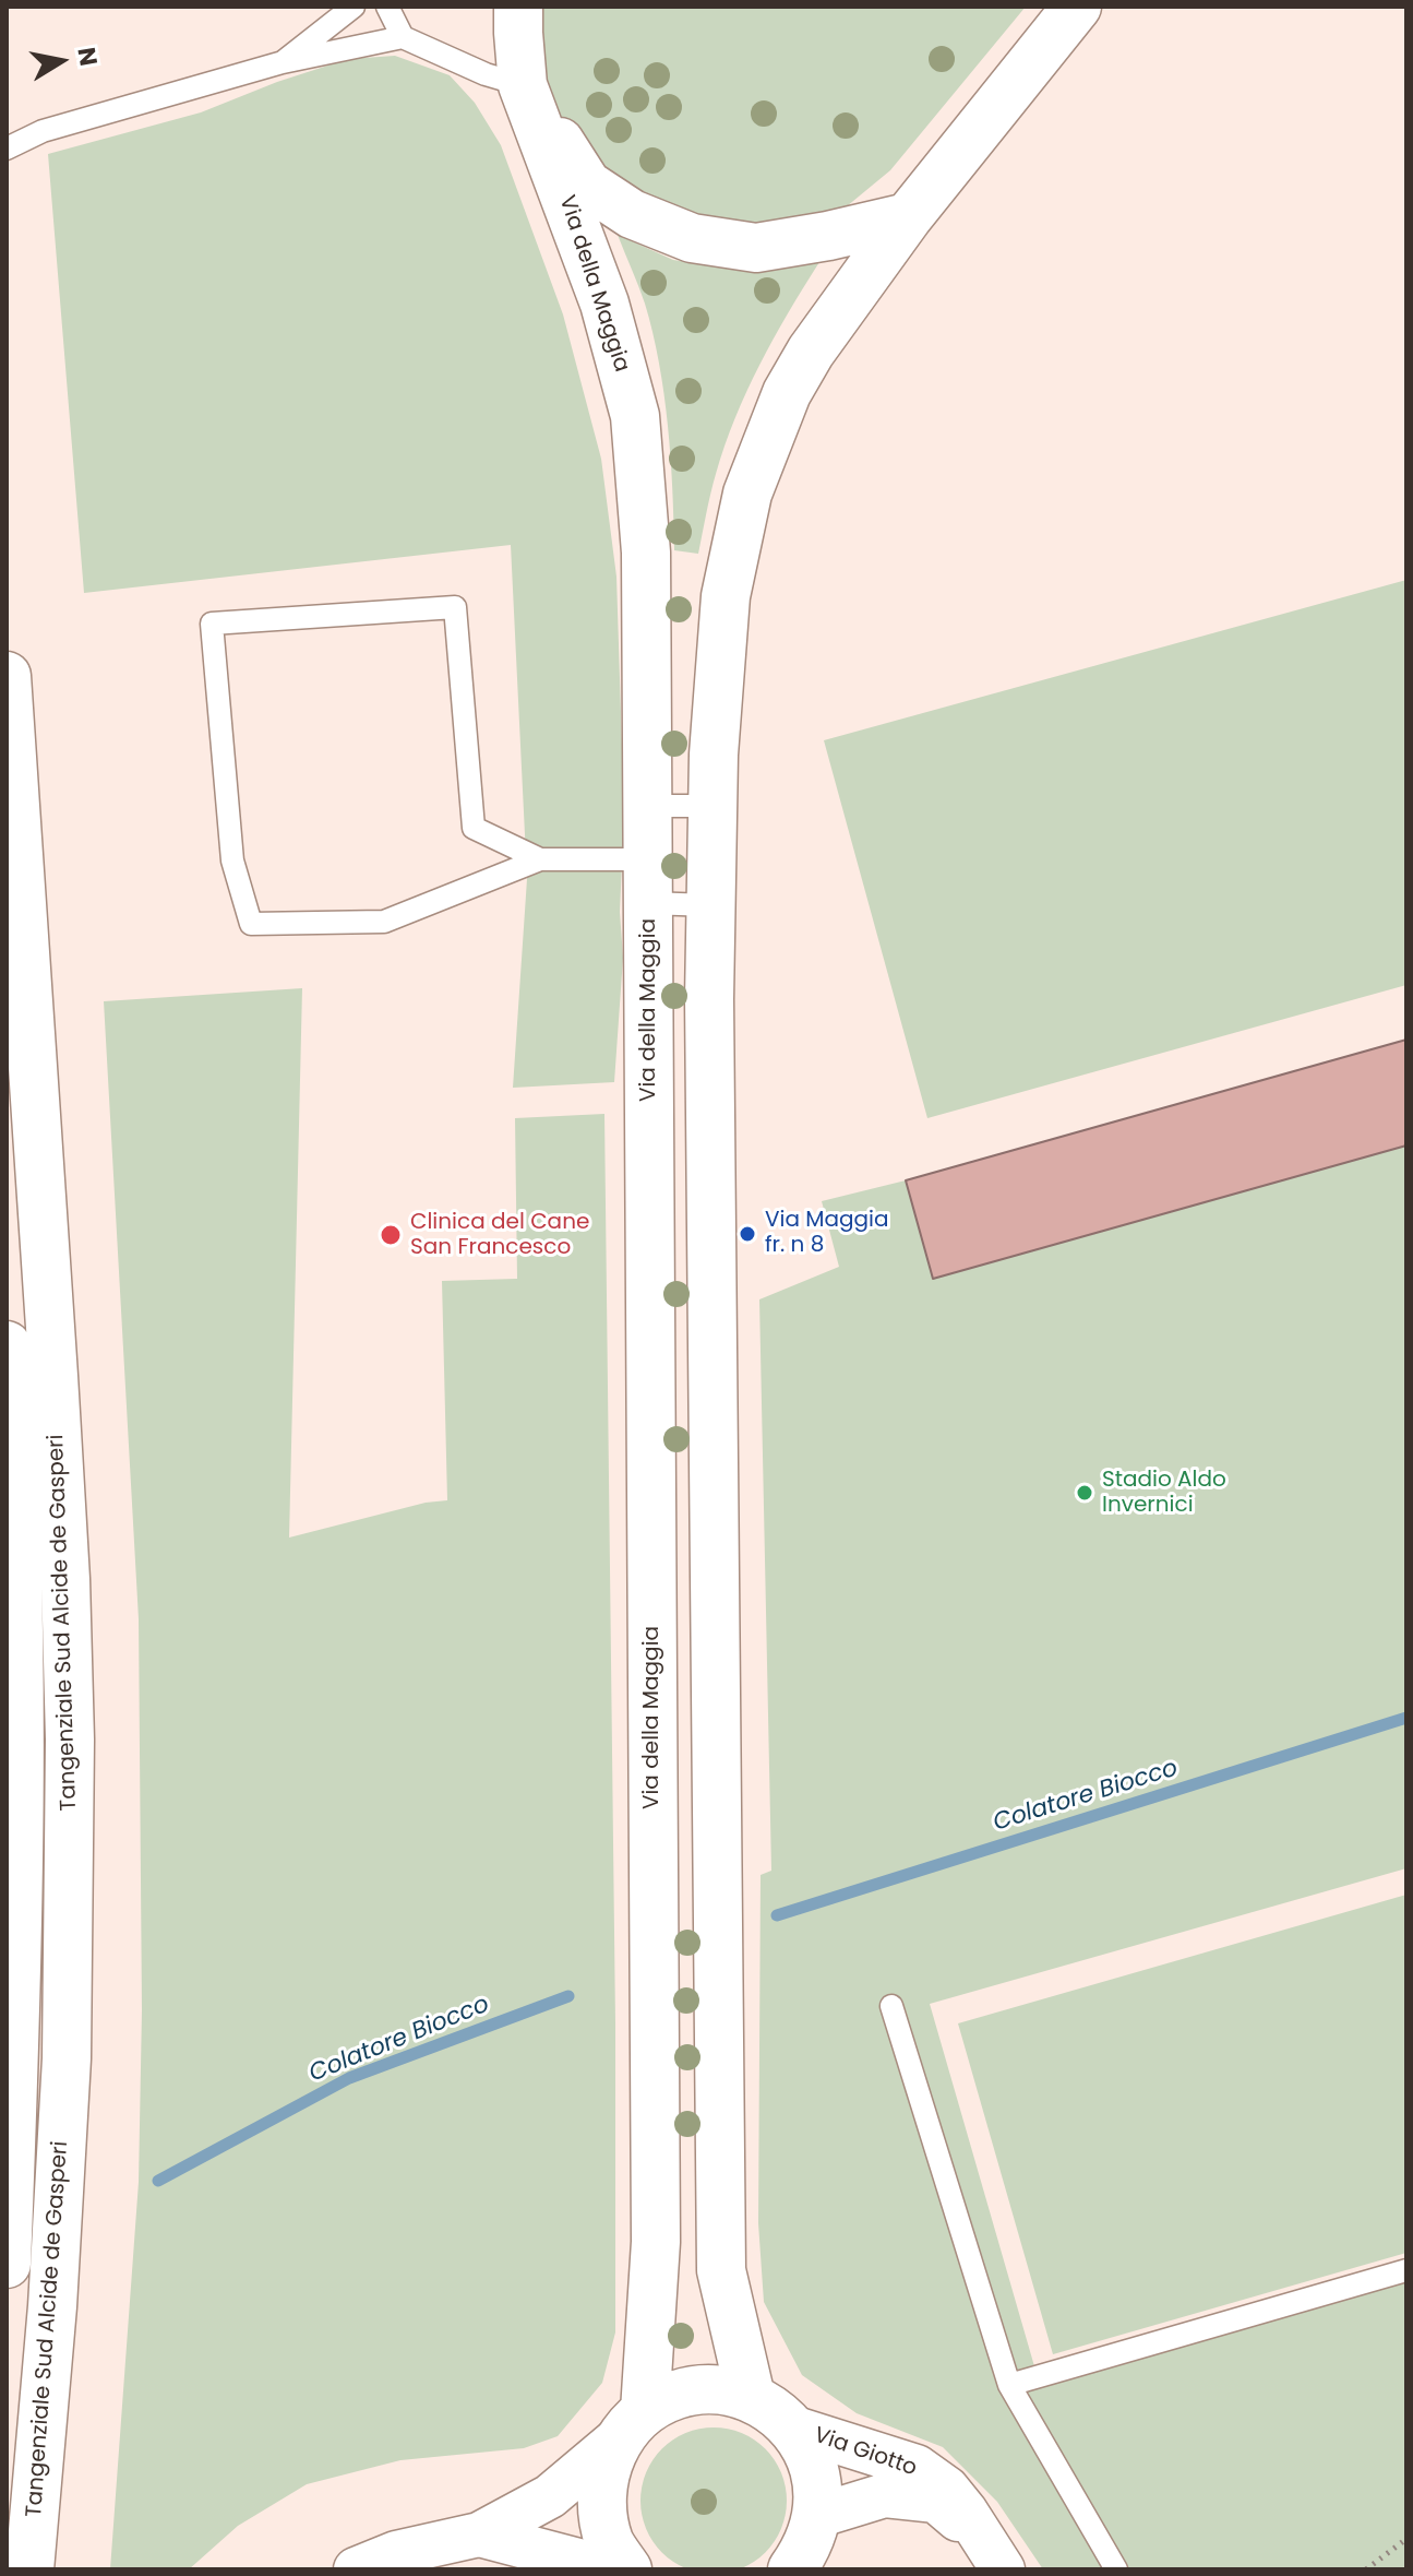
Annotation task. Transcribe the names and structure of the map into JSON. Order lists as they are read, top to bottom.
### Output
{
  "streets": {
    "main road": ["Via della Maggia", "Tangenziale Sud Alcide de Gasperi"],
    "street": ["Via Giotto"]
  },
  "water": ["Colatore Biocco"],
  "places": ["Via Maggia fr. n 8", "Clinica del Cane San Francesco", "Stadio Aldo Invernici"],
  "north": "right"
}
